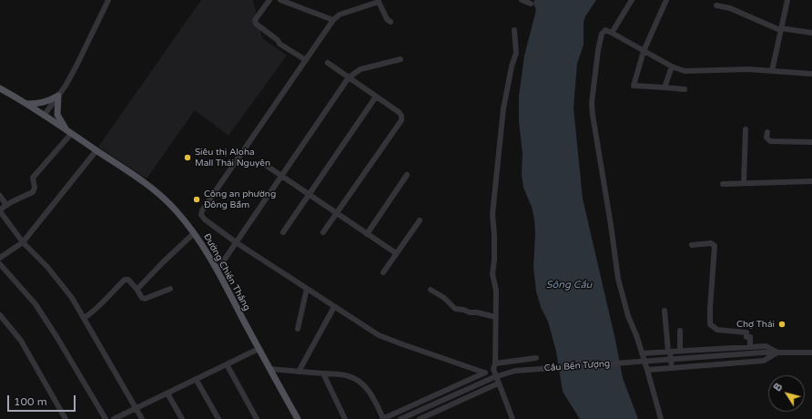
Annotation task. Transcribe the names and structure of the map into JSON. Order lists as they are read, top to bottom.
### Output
{
  "streets": {
    "main road": ["Đường Chiến Thắng"],
    "street": ["Cầu Bến Tượng"]
  },
  "water": ["Sông Cầu"],
  "places": ["Siêu thị Aloha Mall Thái Nguyên", "Công an phường Đồng Bẩm", "Chợ Thái"],
  "scale_bar": "100 m",
  "north": "top left"
}
